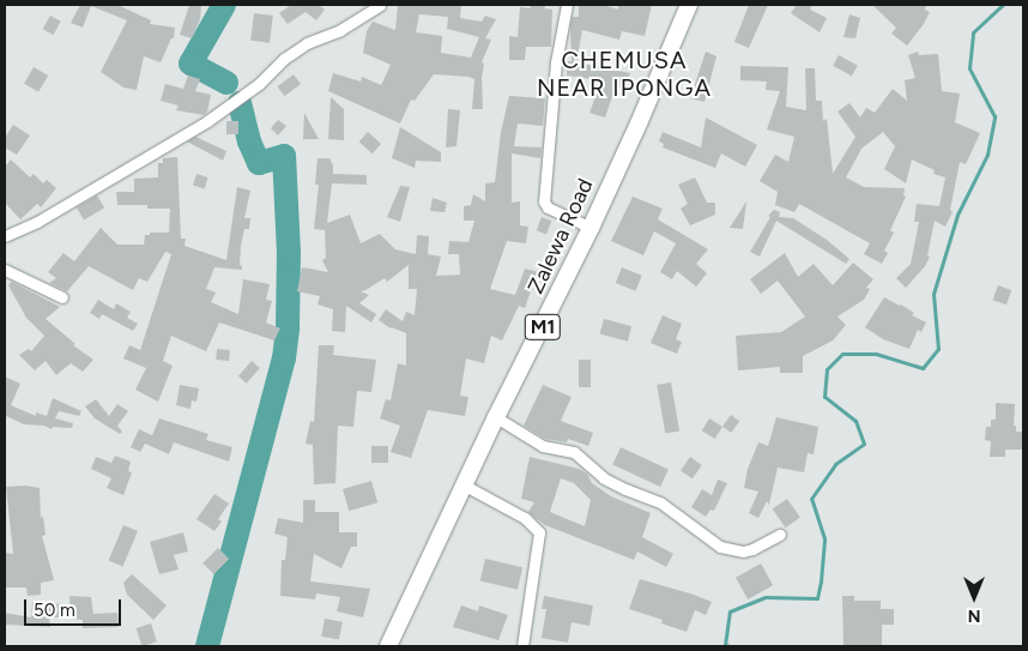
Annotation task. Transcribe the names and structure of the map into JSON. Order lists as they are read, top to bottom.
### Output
{
  "streets": {
    "highway": ["Zalewa Road", "M1"]
  },
  "districts": ["CHEMUSA NEAR IPONGA"],
  "scale_bar": "50 m",
  "north": "bottom"
}
